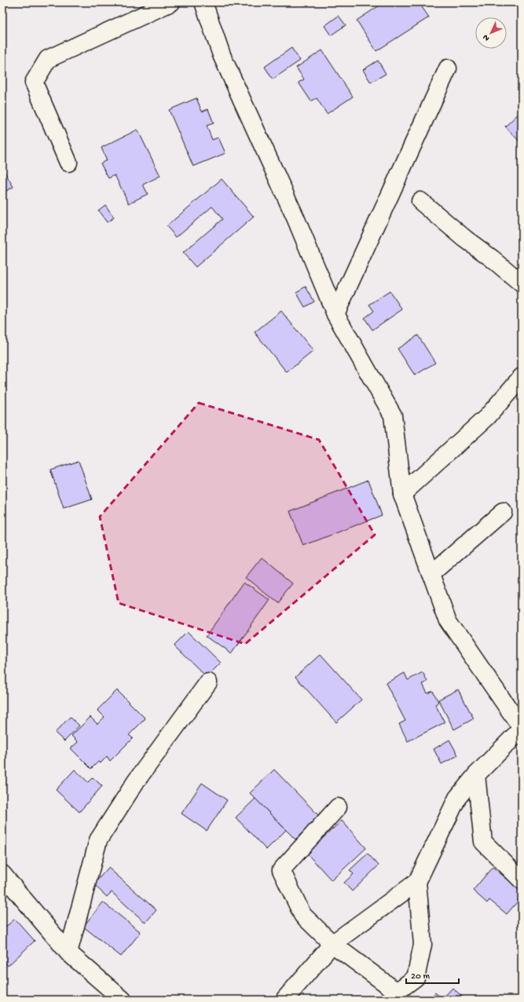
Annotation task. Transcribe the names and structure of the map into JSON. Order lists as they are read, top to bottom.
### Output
{
  "scale_bar": "20 m",
  "north": "bottom left"
}
